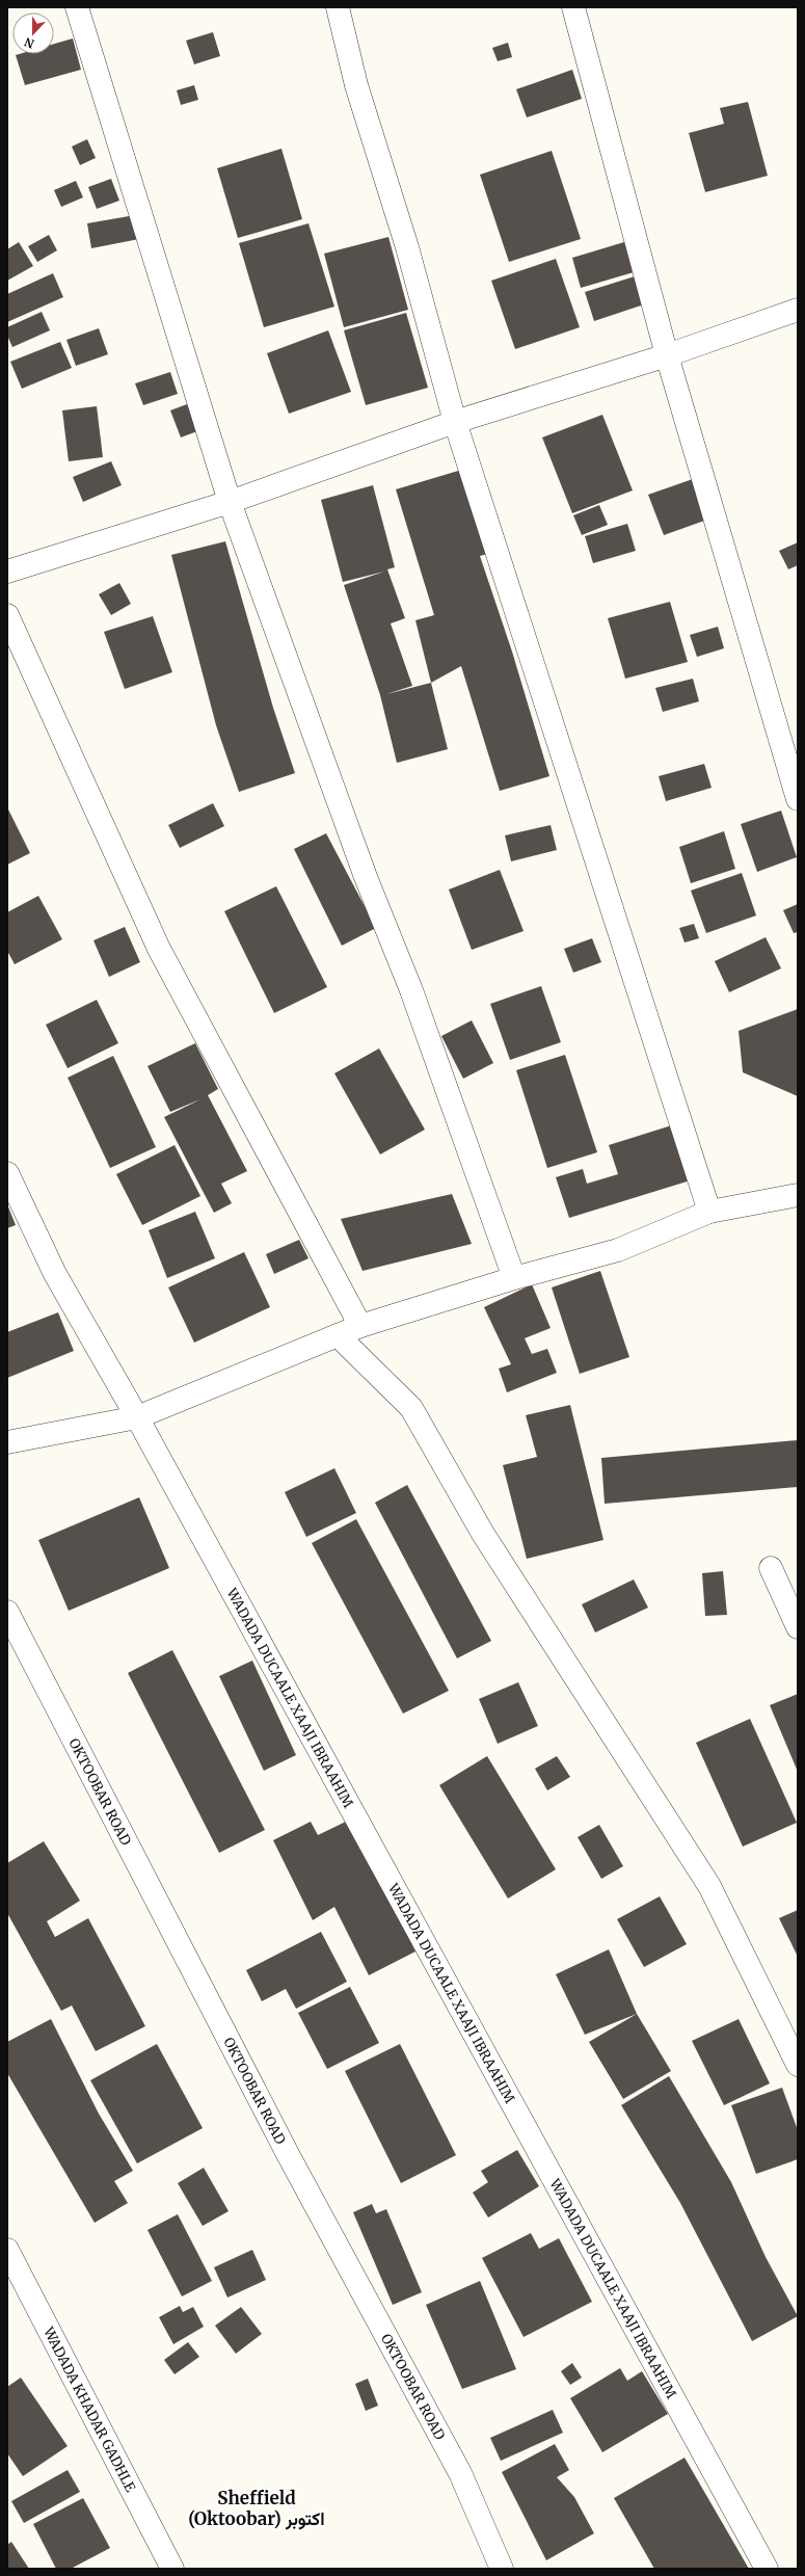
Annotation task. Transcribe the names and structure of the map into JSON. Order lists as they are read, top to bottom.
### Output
{
  "streets": {
    "street": ["WADADA DUCAALE XAAJI IBRAAHIM", "OKTOOBAR ROAD", "WADADA KHADAR GADHLE"]
  },
  "districts": ["Sheffield (Oktoobar) اكتوبر"],
  "north": "bottom"
}
